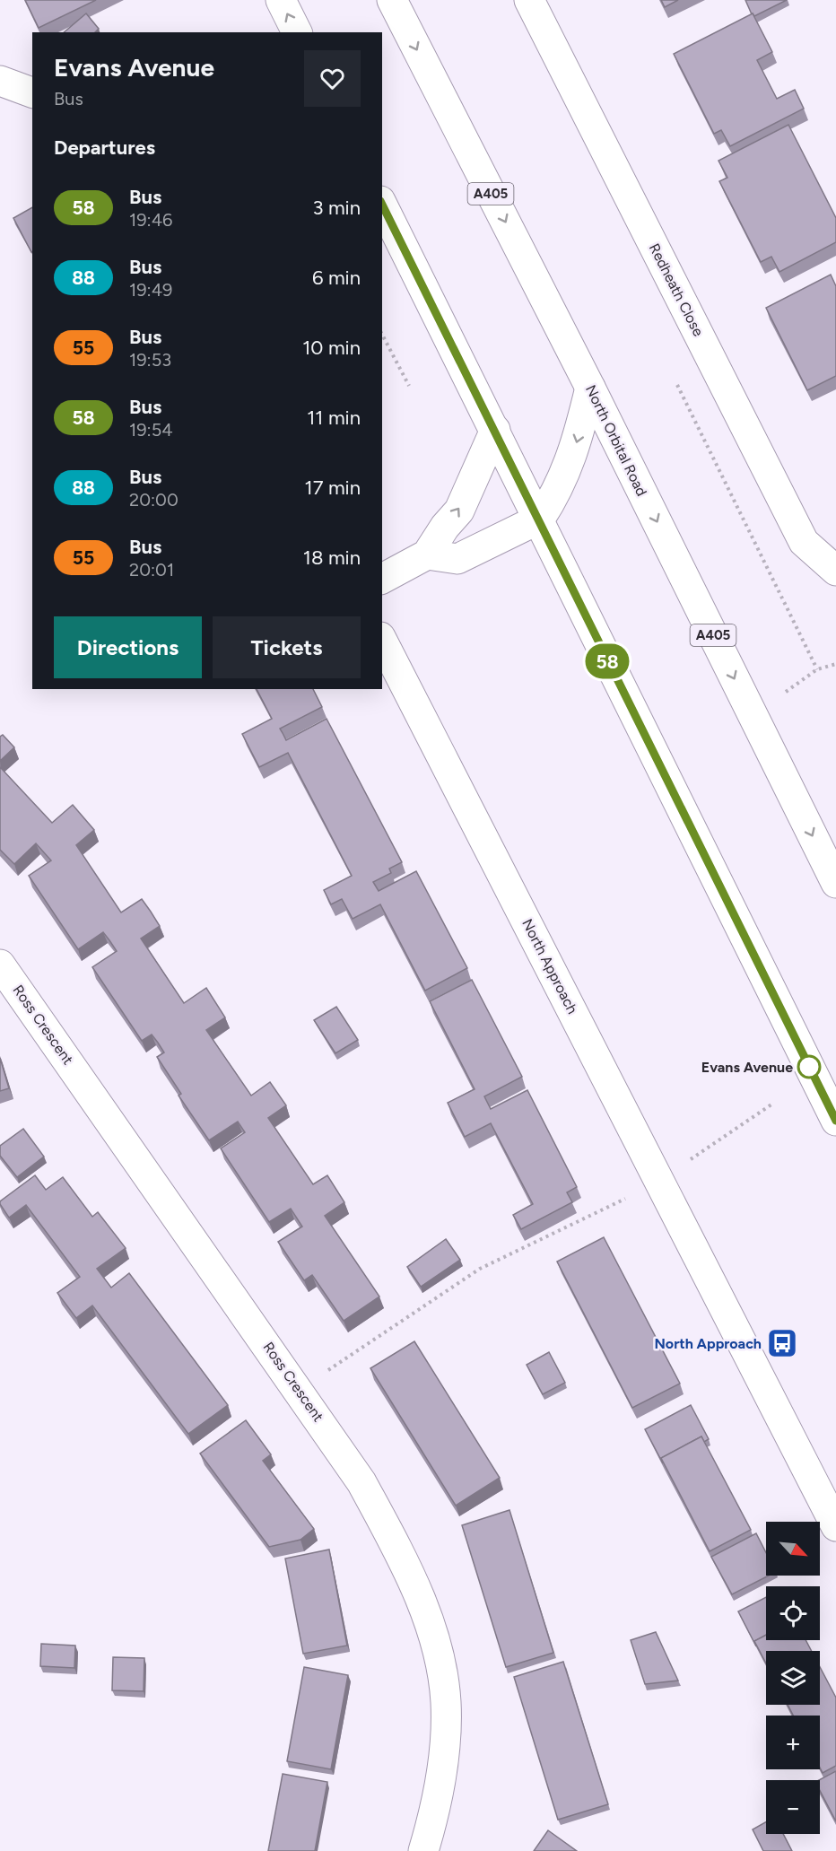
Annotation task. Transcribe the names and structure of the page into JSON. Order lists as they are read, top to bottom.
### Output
{
  "streets": {
    "main road": [
      "A405",
      "Redheath Close",
      "North Orbital Road",
      "North Approach",
      "Ross Crescent"
    ]
  },
  "places": {
    "other": ["Evans Avenue"],
    "bus stop": ["North Approach"]
  },
  "lines": ["bus line 58"],
  "north": "bottom right",
  "page": {
    "on_map": "58",
    "heading": [
      ["Evans Avenue", "Bus"],
      "Departures"
    ],
    "list": [
      {
        "mark": "58",
        "name": "Bus",
        "note": "19:46",
        "value": "3 min"
      },
      {
        "mark": "88",
        "name": "Bus",
        "note": "19:49",
        "value": "6 min"
      },
      {
        "mark": "55",
        "name": "Bus",
        "note": "19:53",
        "value": "10 min"
      },
      {
        "mark": "58",
        "name": "Bus",
        "note": "19:54",
        "value": "11 min"
      },
      {
        "mark": "88",
        "name": "Bus",
        "note": "20:00",
        "value": "17 min"
      },
      {
        "mark": "55",
        "name": "Bus",
        "note": "20:01",
        "value": "18 min"
      }
    ],
    "buttons": ["Directions", "Tickets"],
    "map_buttons": ["+", "−"]
  }
}
